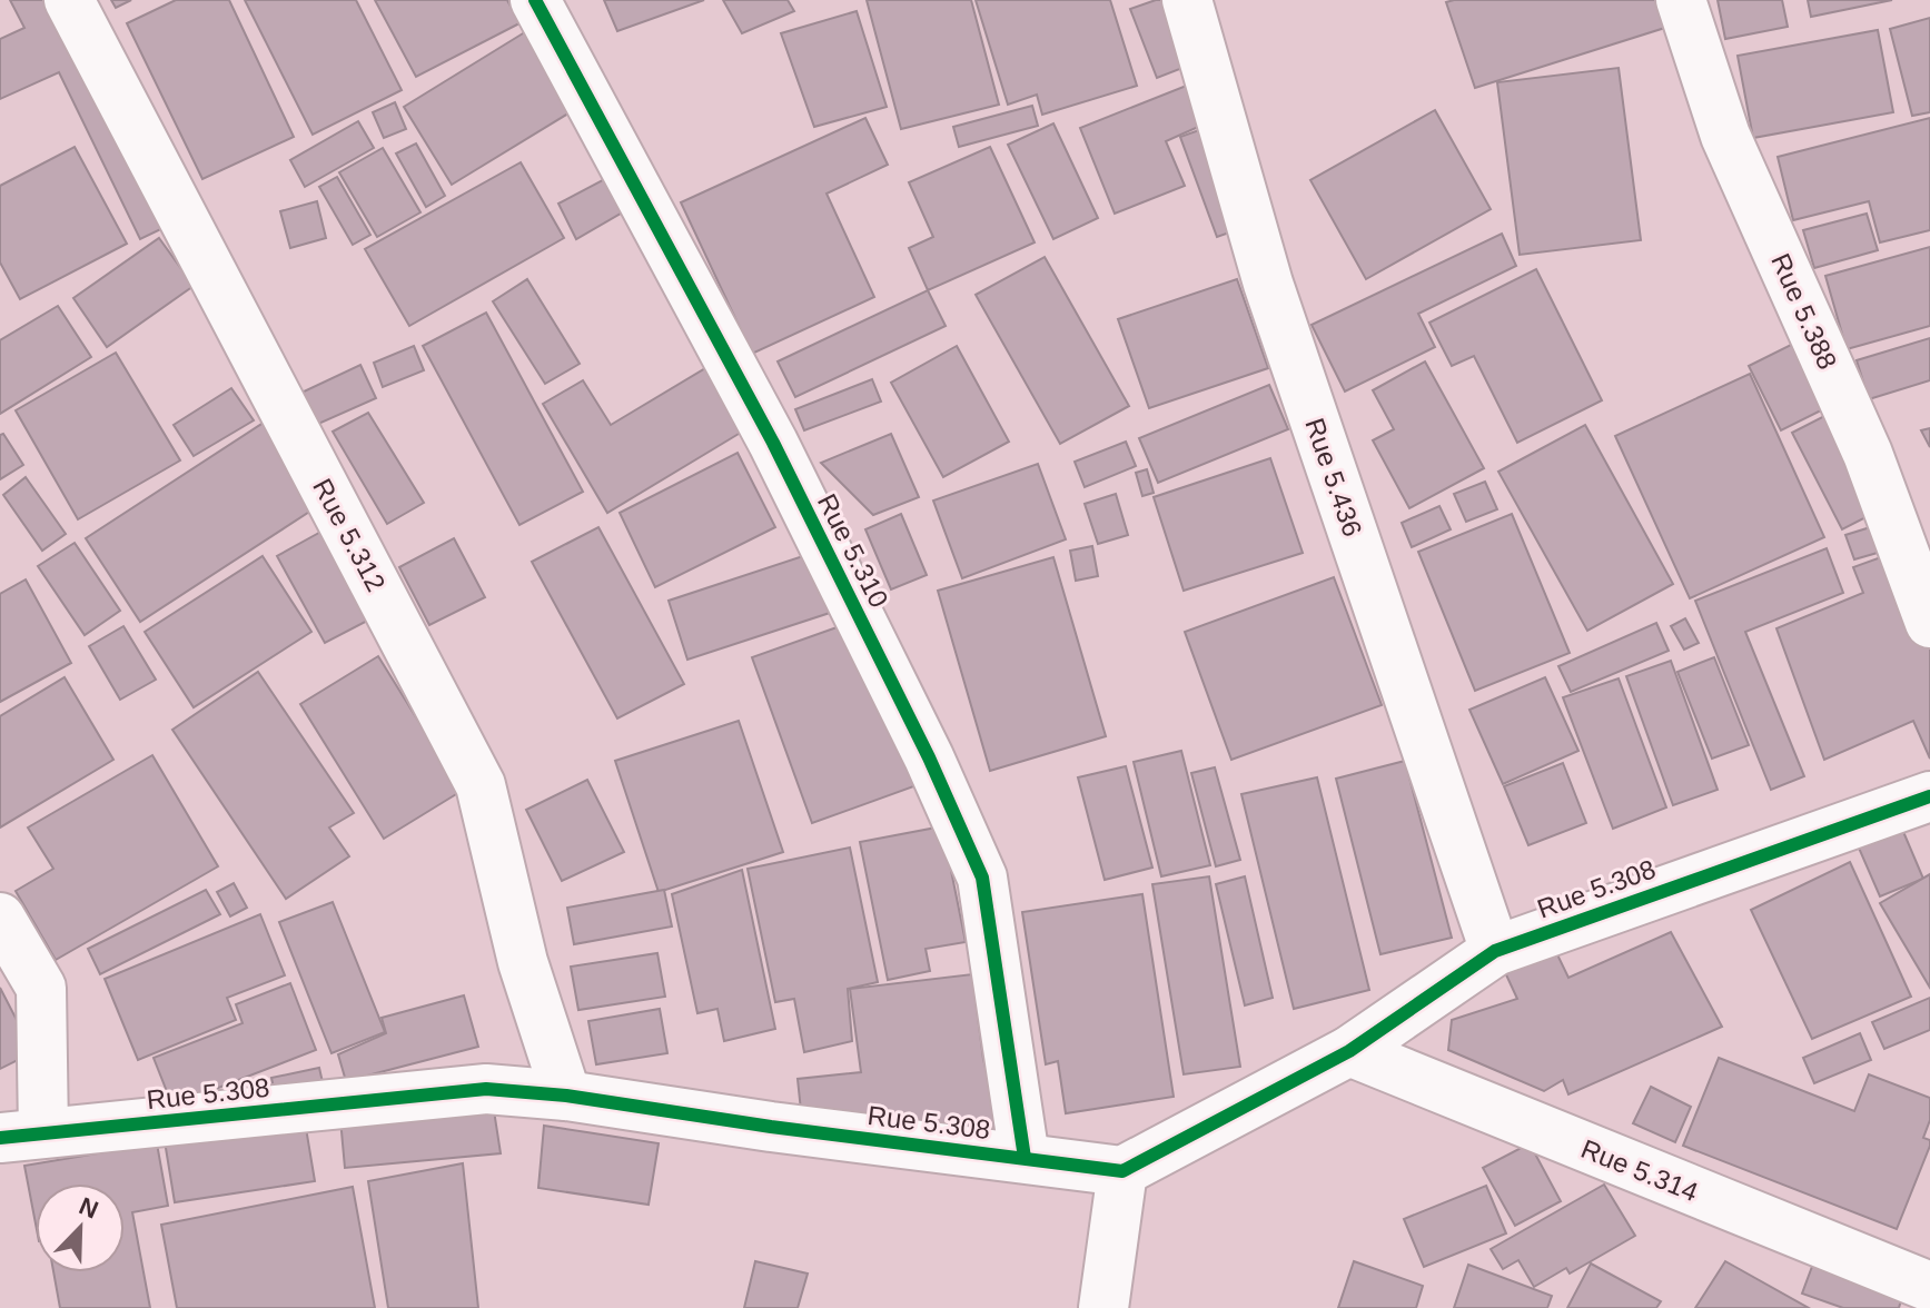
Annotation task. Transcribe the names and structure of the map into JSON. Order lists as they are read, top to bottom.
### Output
{
  "streets": {
    "street": [
      "Rue 5.388",
      "Rue 5.436",
      "Rue 5.312",
      "Rue 5.310",
      "Rue 5.308",
      "Rue 5.314"
    ]
  },
  "crossings": [
    ["Rue 5.436", "Rue 5.308"],
    ["Rue 5.312", "Rue 5.308"],
    ["Rue 5.310", "Rue 5.308"],
    ["Rue 5.308", "Rue 5.314"]
  ],
  "north": "top right"
}
